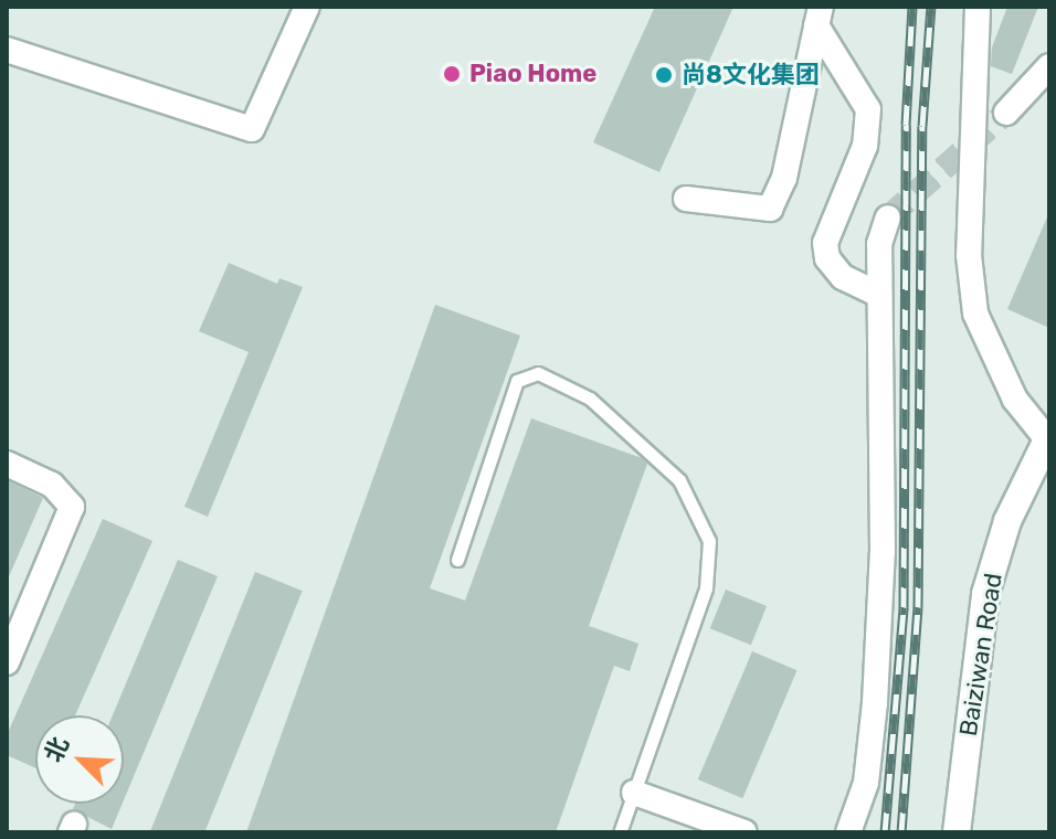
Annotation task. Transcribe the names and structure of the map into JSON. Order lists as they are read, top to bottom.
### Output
{
  "streets": {
    "street": ["Baiziwan Road"]
  },
  "places": ["Piao Home", "尚8文化集团"],
  "north": "top left"
}
